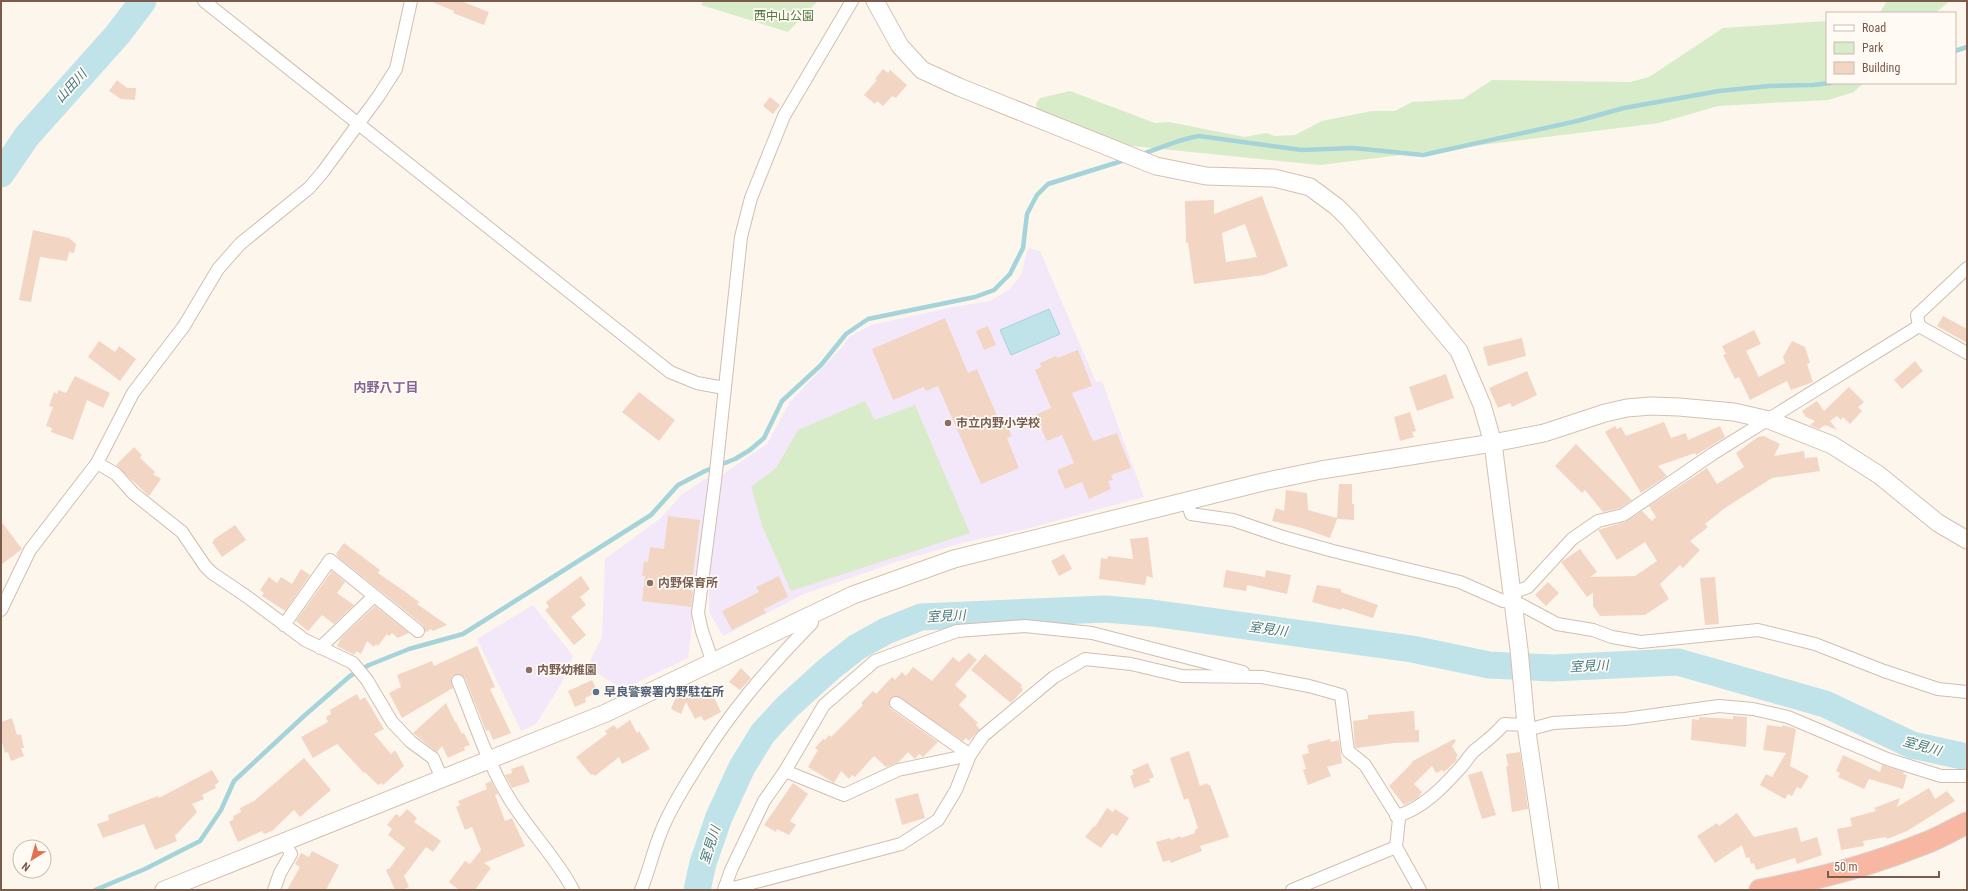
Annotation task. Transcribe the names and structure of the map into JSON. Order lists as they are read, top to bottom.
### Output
{
  "districts": ["内野八丁目"],
  "water": ["山田川", "室見川"],
  "parks": ["西中山公園"],
  "places": [
    "市立内野小学校",
    "内野保育所",
    "内野幼稚園",
    "早良警察署内野駐在所"
  ],
  "legend": ["Road", "Park", "Building"],
  "scale_bar": "50 m",
  "north": "bottom left"
}
